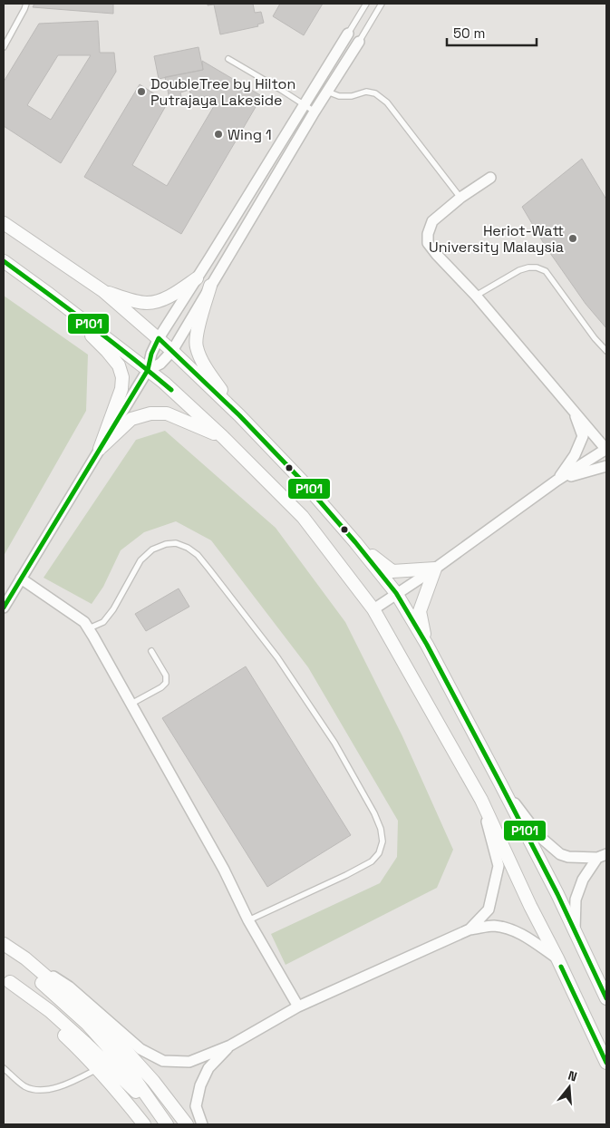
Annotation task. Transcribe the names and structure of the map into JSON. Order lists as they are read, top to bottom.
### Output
{
  "places": ["DoubleTree by Hilton Putrajaya Lakeside", "Wing 1", "Heriot-Watt University Malaysia"],
  "lines": ["transit line P101"],
  "scale_bar": "50 m",
  "north": "top"
}
